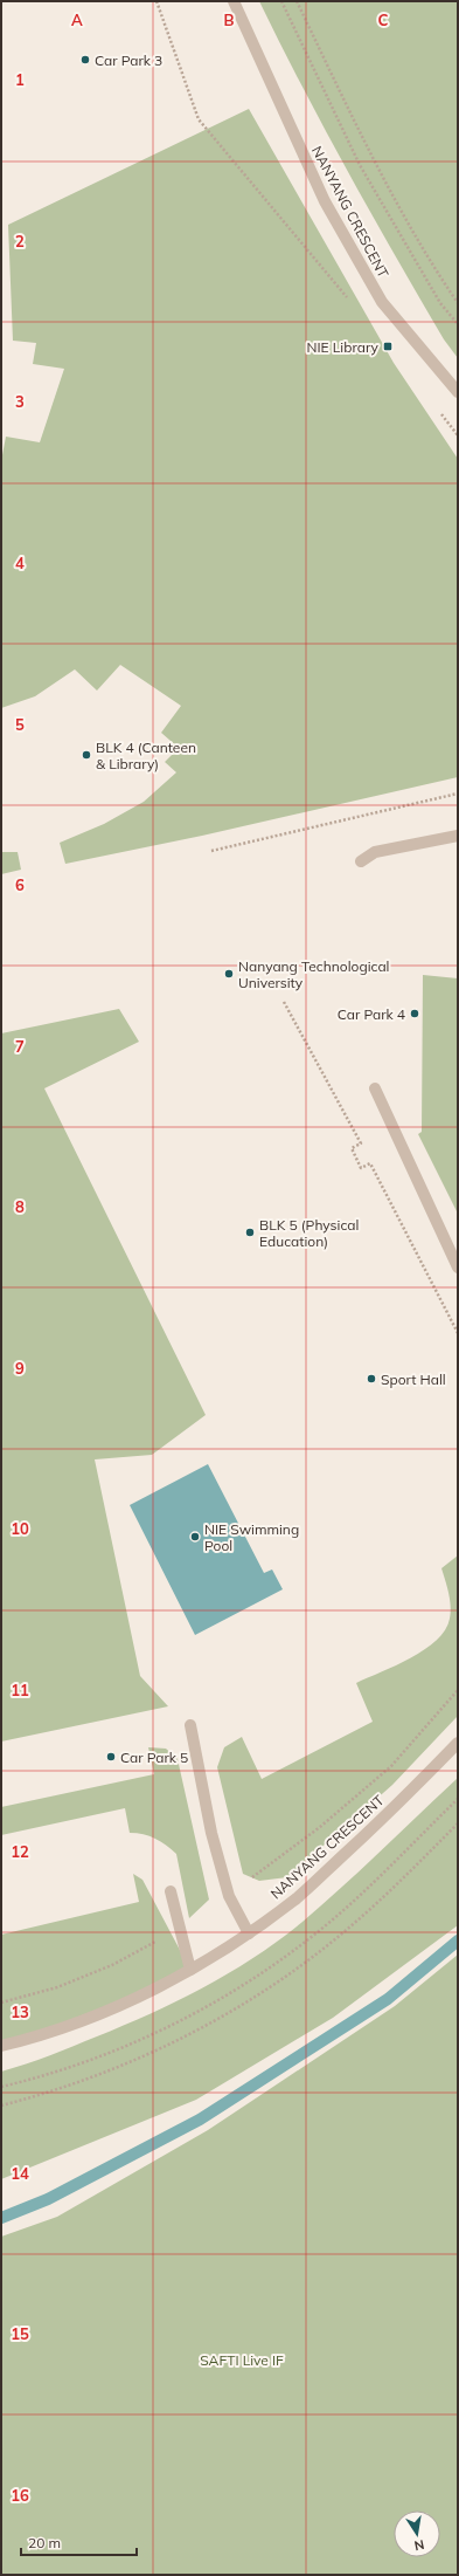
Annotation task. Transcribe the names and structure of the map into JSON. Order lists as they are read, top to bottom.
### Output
{
  "streets": {
    "street": ["NANYANG CRESCENT"]
  },
  "parks": ["SAFTI Live IF"],
  "places": {
    "other": [
      "Car Park 3",
      "BLK 4 (Canteen & Library)",
      "Nanyang Technological University",
      "Car Park 4",
      "BLK 5 (Physical Education)",
      "Sport Hall",
      "NIE Swimming Pool",
      "Car Park 5"
    ],
    "transit": ["NIE Library"]
  },
  "scale_bar": "20 m",
  "north": "bottom",
  "grid": {
    "columns": ["A", "B", "C"],
    "rows": [
      "1",
      "2",
      "3",
      "4",
      "5",
      "6",
      "7",
      "8",
      "9",
      "10",
      "11",
      "12",
      "13",
      "14",
      "15",
      "16"
    ]
  }
}
